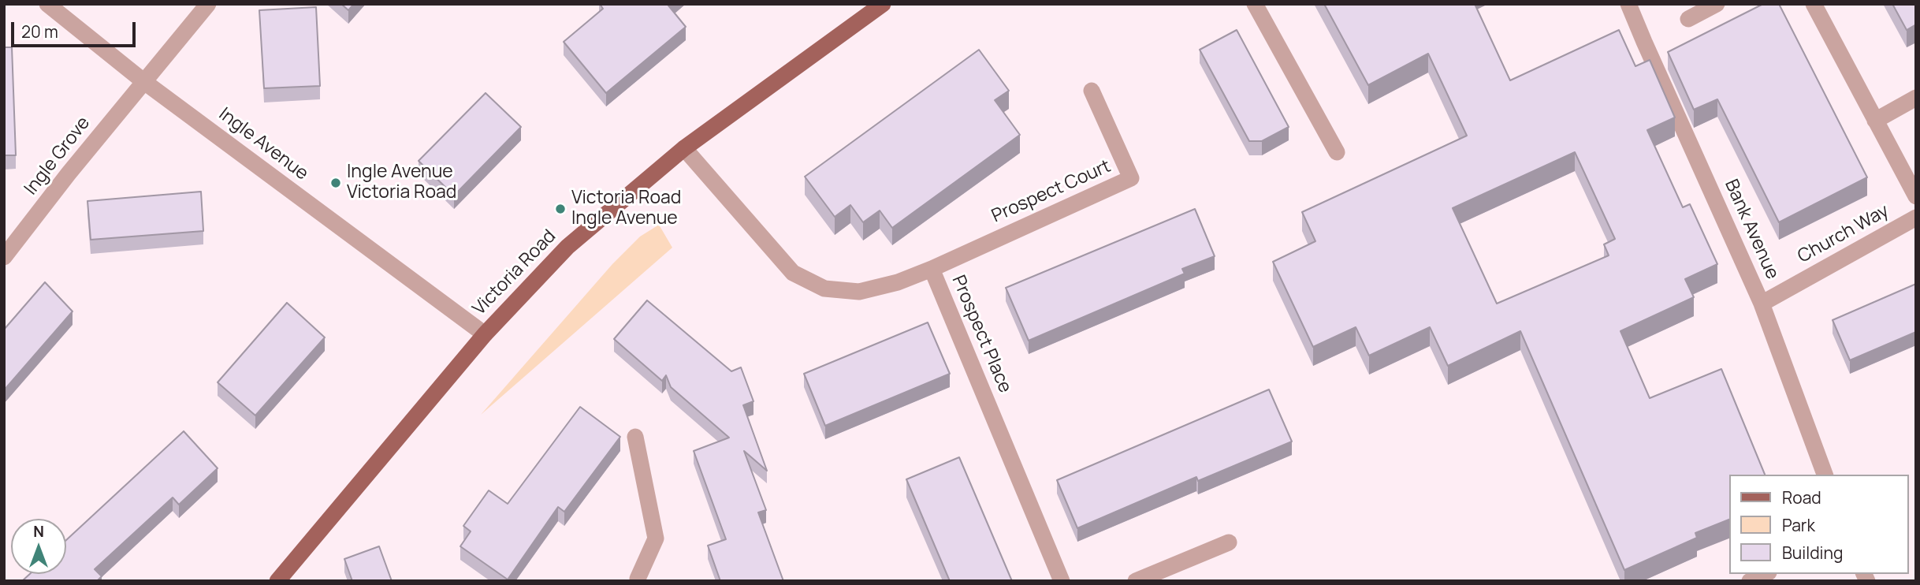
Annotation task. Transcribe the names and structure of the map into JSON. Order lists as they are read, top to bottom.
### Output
{
  "streets": {
    "main road": ["Victoria Road"],
    "street": [
      "Ingle Avenue",
      "Ingle Grove",
      "Prospect Court",
      "Bank Avenue",
      "Church Way",
      "Prospect Place"
    ]
  },
  "crossings": [
    ["Ingle Avenue", "Ingle Grove"],
    ["Ingle Avenue", "Victoria Road"],
    ["Prospect Court", "Prospect Place"],
    ["Bank Avenue", "Church Way"],
    ["Victoria Road", "Prospect Place"]
  ],
  "places": ["Ingle Avenue Victoria Road", "Victoria Road Ingle Avenue"],
  "legend": ["Road", "Park", "Building"],
  "scale_bar": "20 m",
  "north": "top"
}
